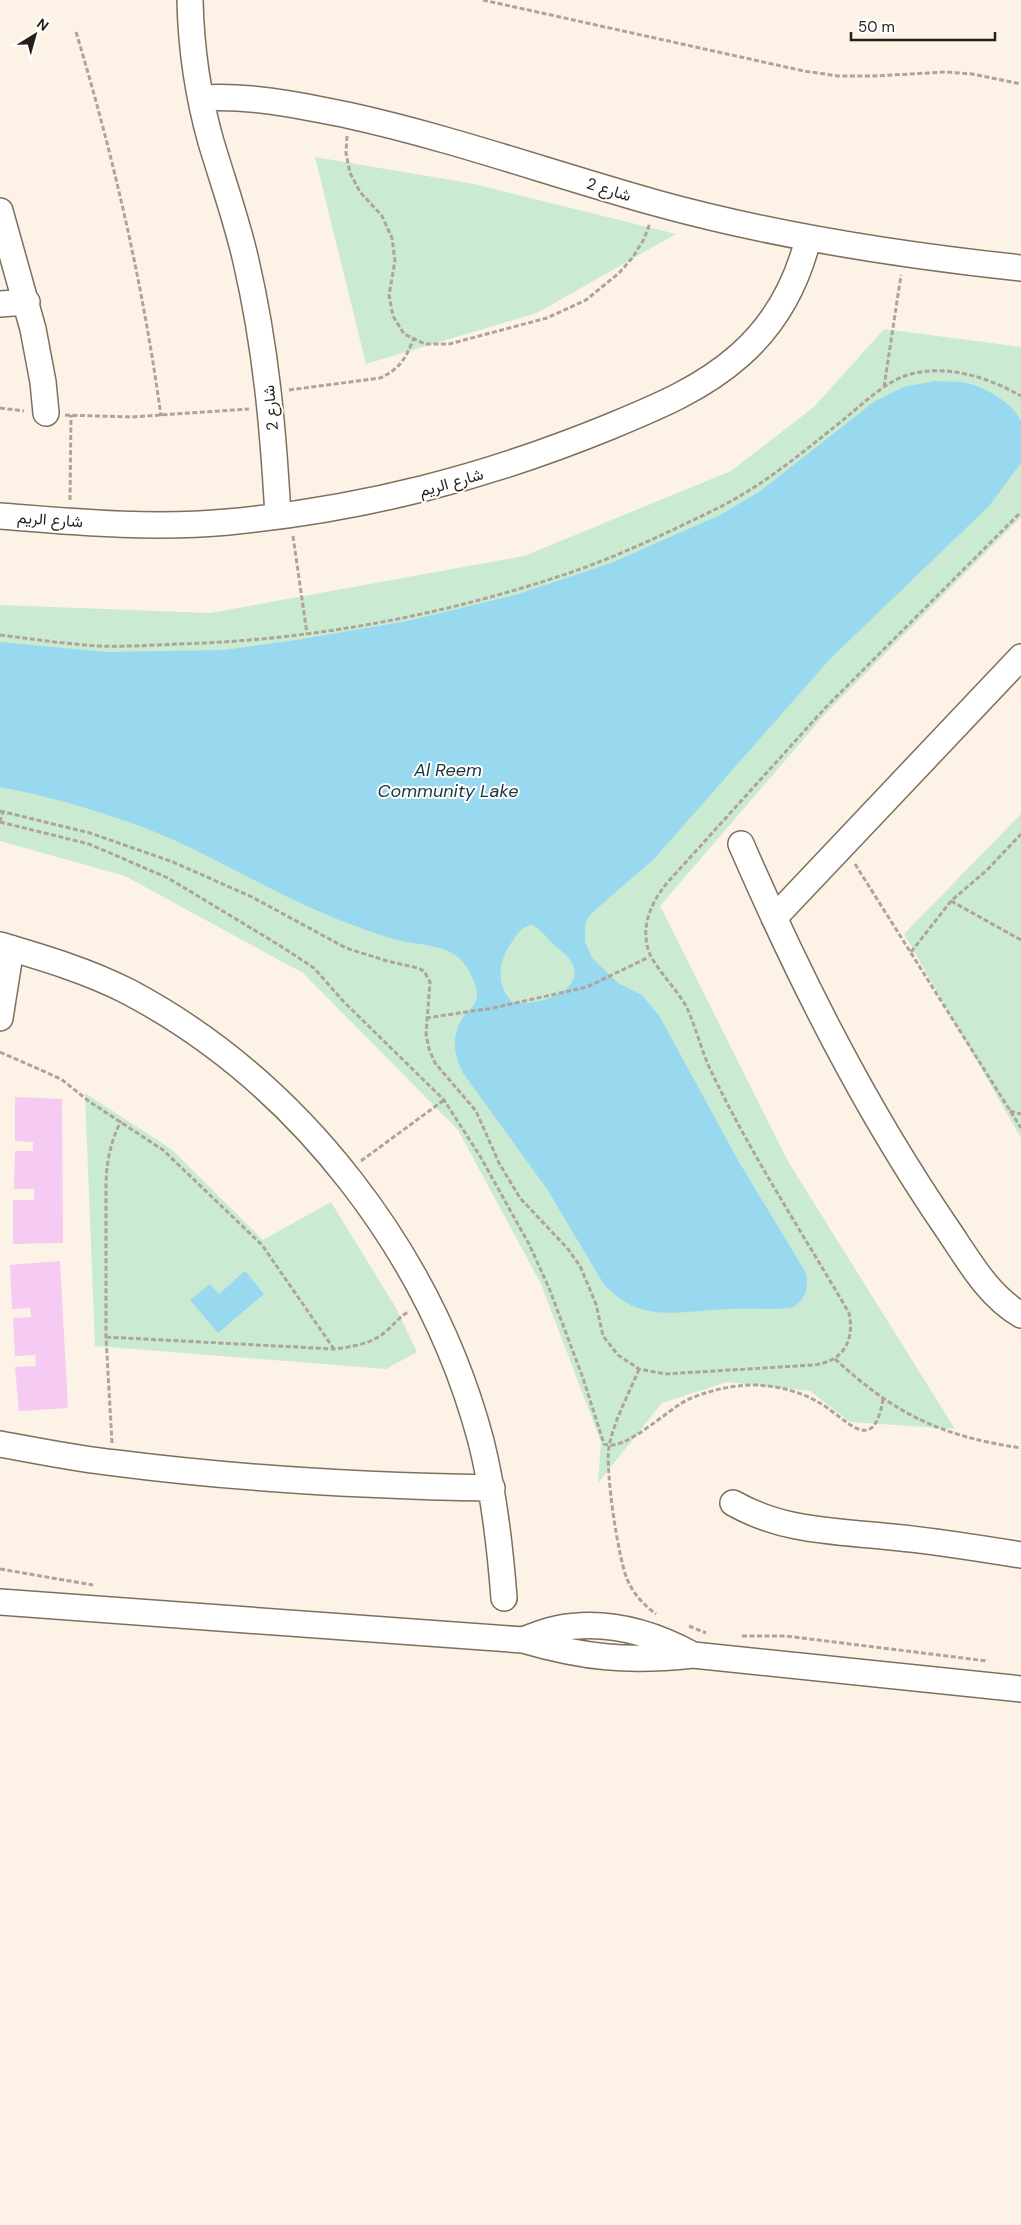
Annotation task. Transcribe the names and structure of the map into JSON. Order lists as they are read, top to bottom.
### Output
{
  "streets": {
    "street": ["شارع 2", "شارع الريم"]
  },
  "crossings": [
    ["شارع 2", "شارع الريم"]
  ],
  "water": ["Al Reem Community Lake"],
  "scale_bar": "50 m",
  "north": "top right"
}
